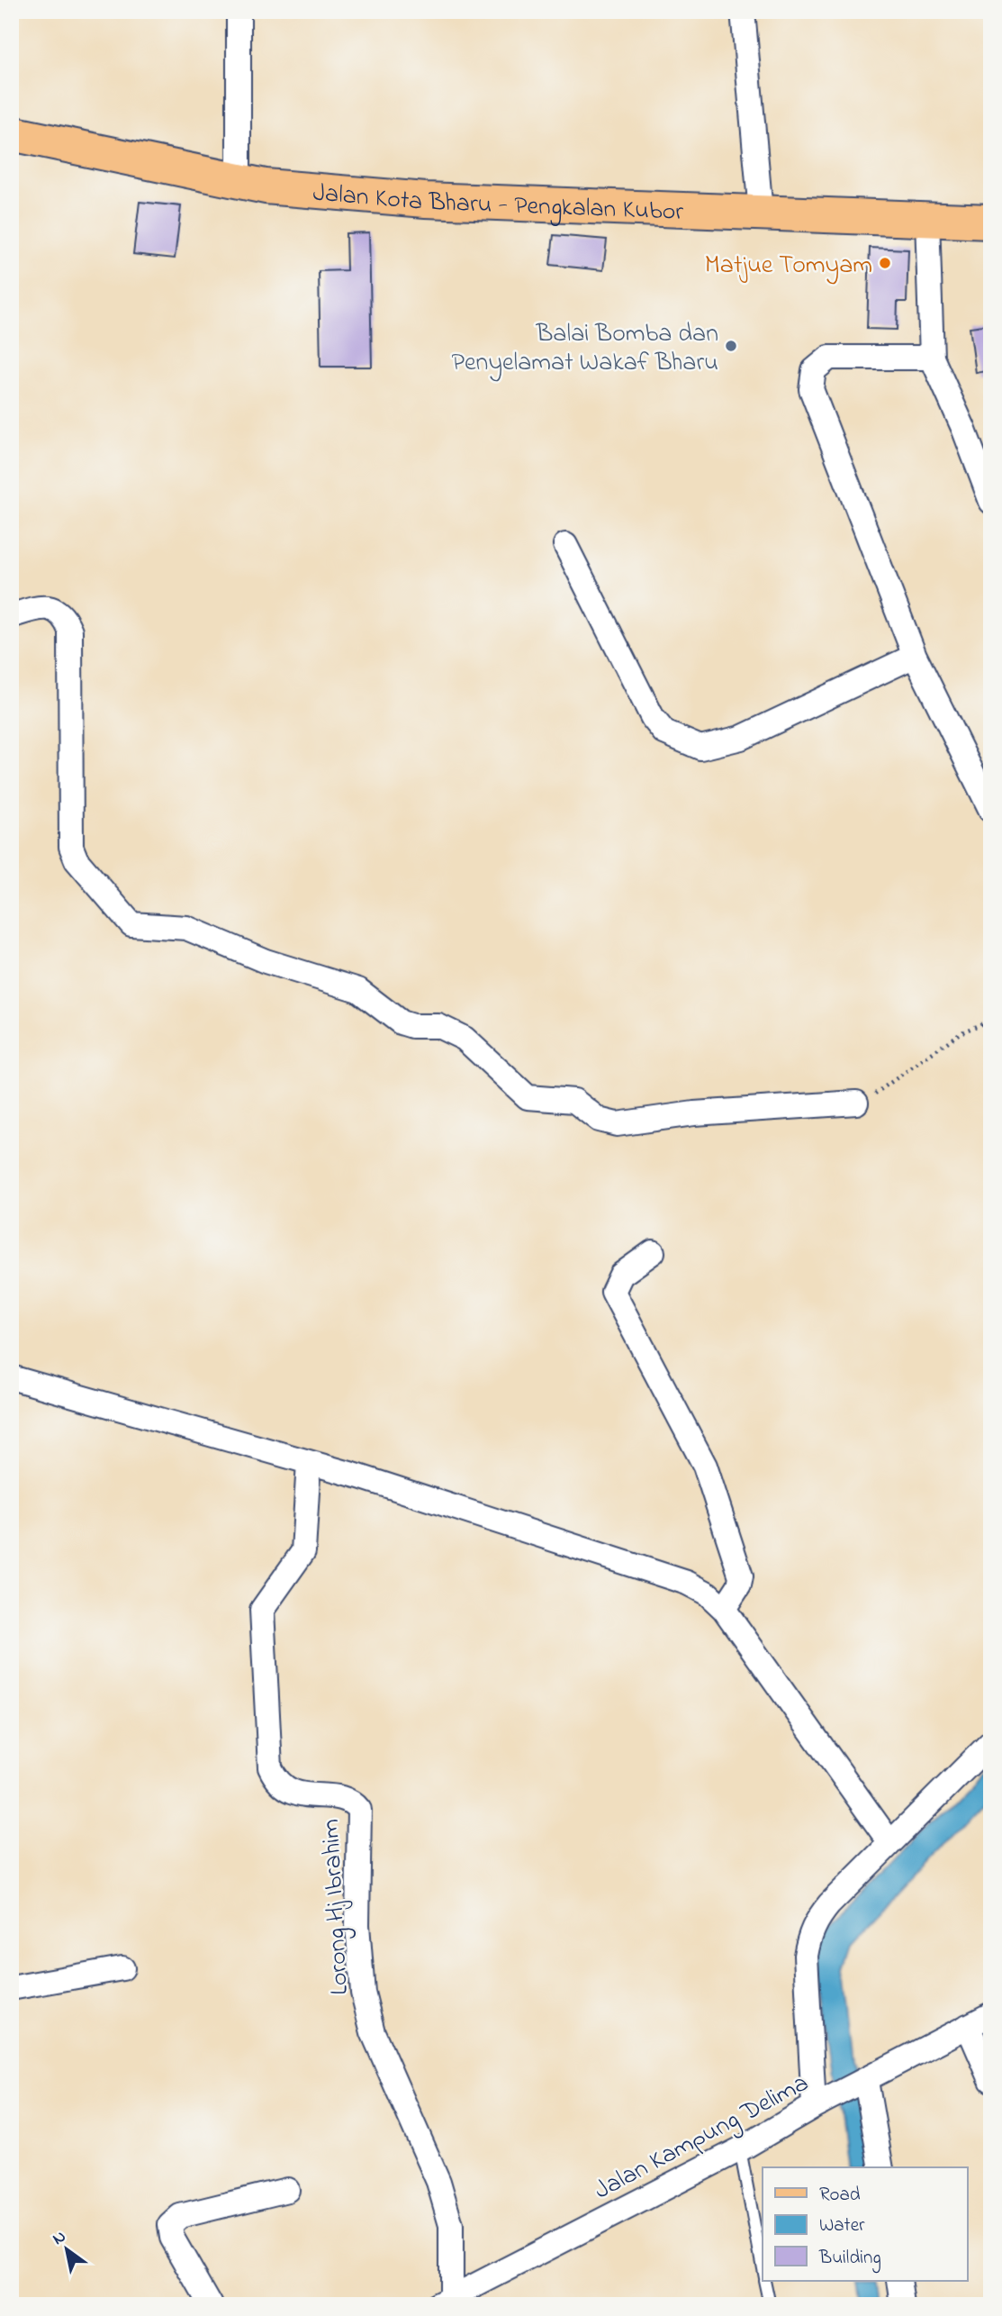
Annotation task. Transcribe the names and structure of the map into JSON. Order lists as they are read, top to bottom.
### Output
{
  "streets": {
    "main road": ["Jalan Kota Bharu - Pengkalan Kubor"],
    "street": ["Lorong Hj Ibrahim", "Jalan Kampung Delima"]
  },
  "crossings": [
    ["Lorong Hj Ibrahim", "Jalan Kampung Delima"]
  ],
  "places": ["Matjue Tomyam", "Balai Bomba dan Penyelamat Wakaf Bharu"],
  "legend": ["Road", "Water", "Building"],
  "north": "top left"
}
